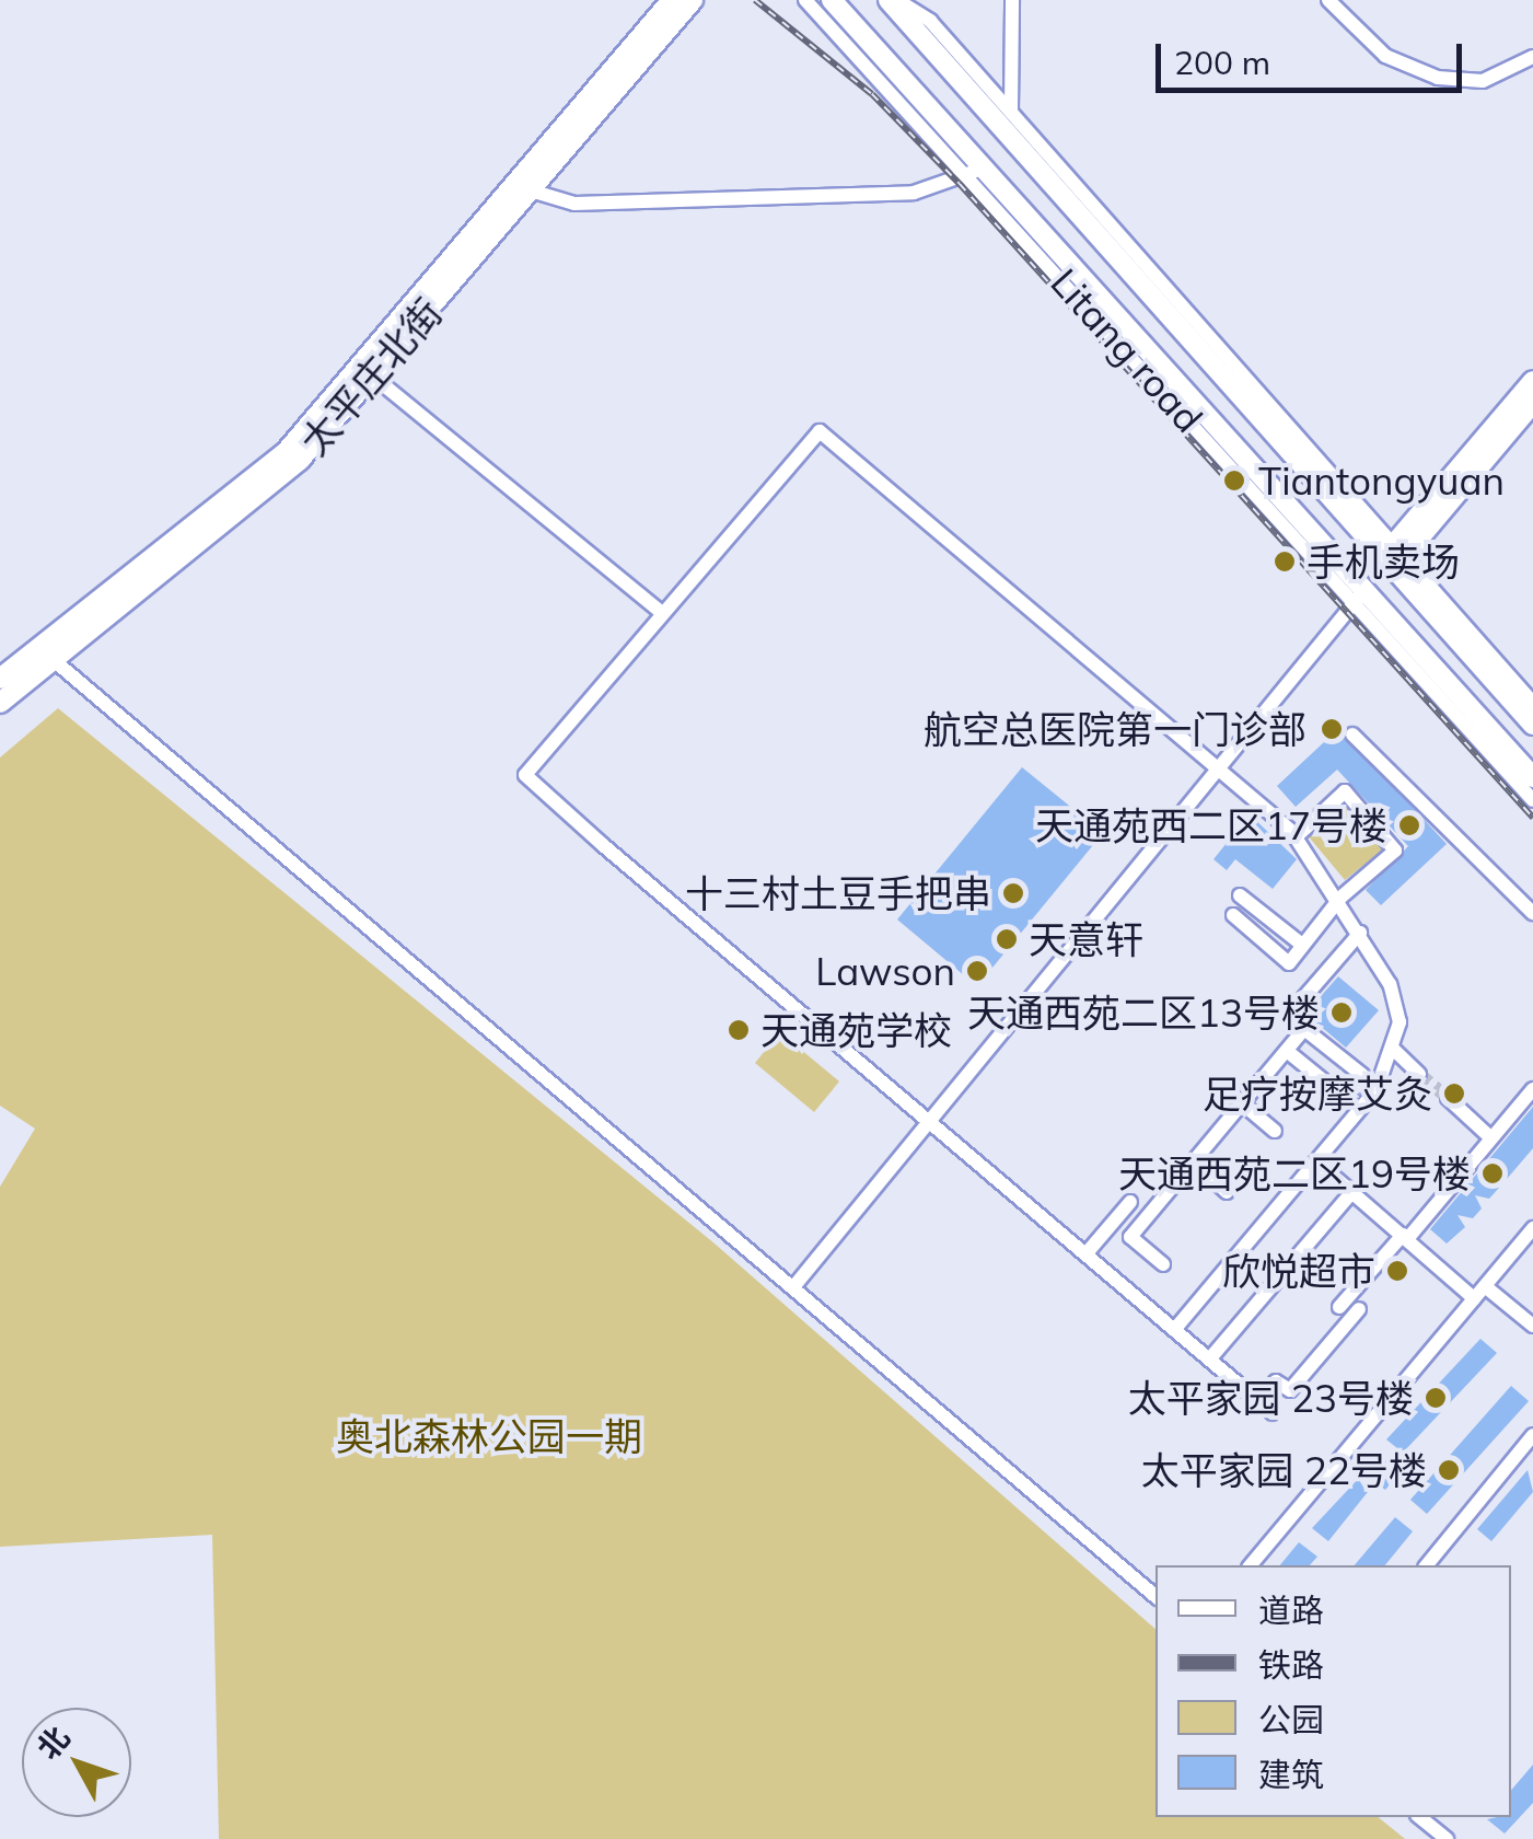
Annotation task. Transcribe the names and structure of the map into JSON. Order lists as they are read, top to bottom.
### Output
{
  "streets": {
    "main road": ["Litang road", "太平庄北街"]
  },
  "parks": ["奥北森林公园一期"],
  "places": [
    "Tiantongyuan",
    "手机卖场",
    "航空总医院第一门诊部",
    "天通苑西二区17号楼",
    "十三村土豆手把串",
    "天意轩",
    "Lawson",
    "天通西苑二区13号楼",
    "天通苑学校",
    "足疗按摩艾灸",
    "天通西苑二区19号楼",
    "欣悦超市",
    "太平家园 23号楼",
    "太平家园 22号楼"
  ],
  "legend": [
    "道路",
    "铁路",
    "公园",
    "建筑"
  ],
  "scale_bar": "200 m",
  "north": "top left"
}
